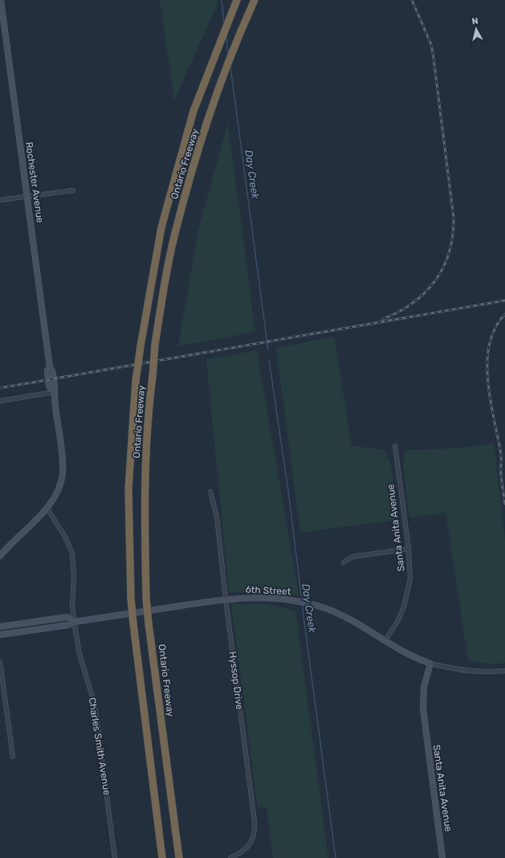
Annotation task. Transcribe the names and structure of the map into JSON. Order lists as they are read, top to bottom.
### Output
{
  "streets": {
    "highway": ["Ontario Freeway"],
    "street": [
      "Rochester Avenue",
      "Santa Anita Avenue",
      "6th Street",
      "Hyssop Drive",
      "Charles Smith Avenue"
    ]
  },
  "crossings": [
    ["Rochester Avenue", "Charles Smith Avenue"],
    ["Santa Anita Avenue", "6th Street"],
    ["6th Street", "Hyssop Drive"],
    ["6th Street", "Charles Smith Avenue"]
  ],
  "water": ["Day Creek"],
  "north": "top"
}
